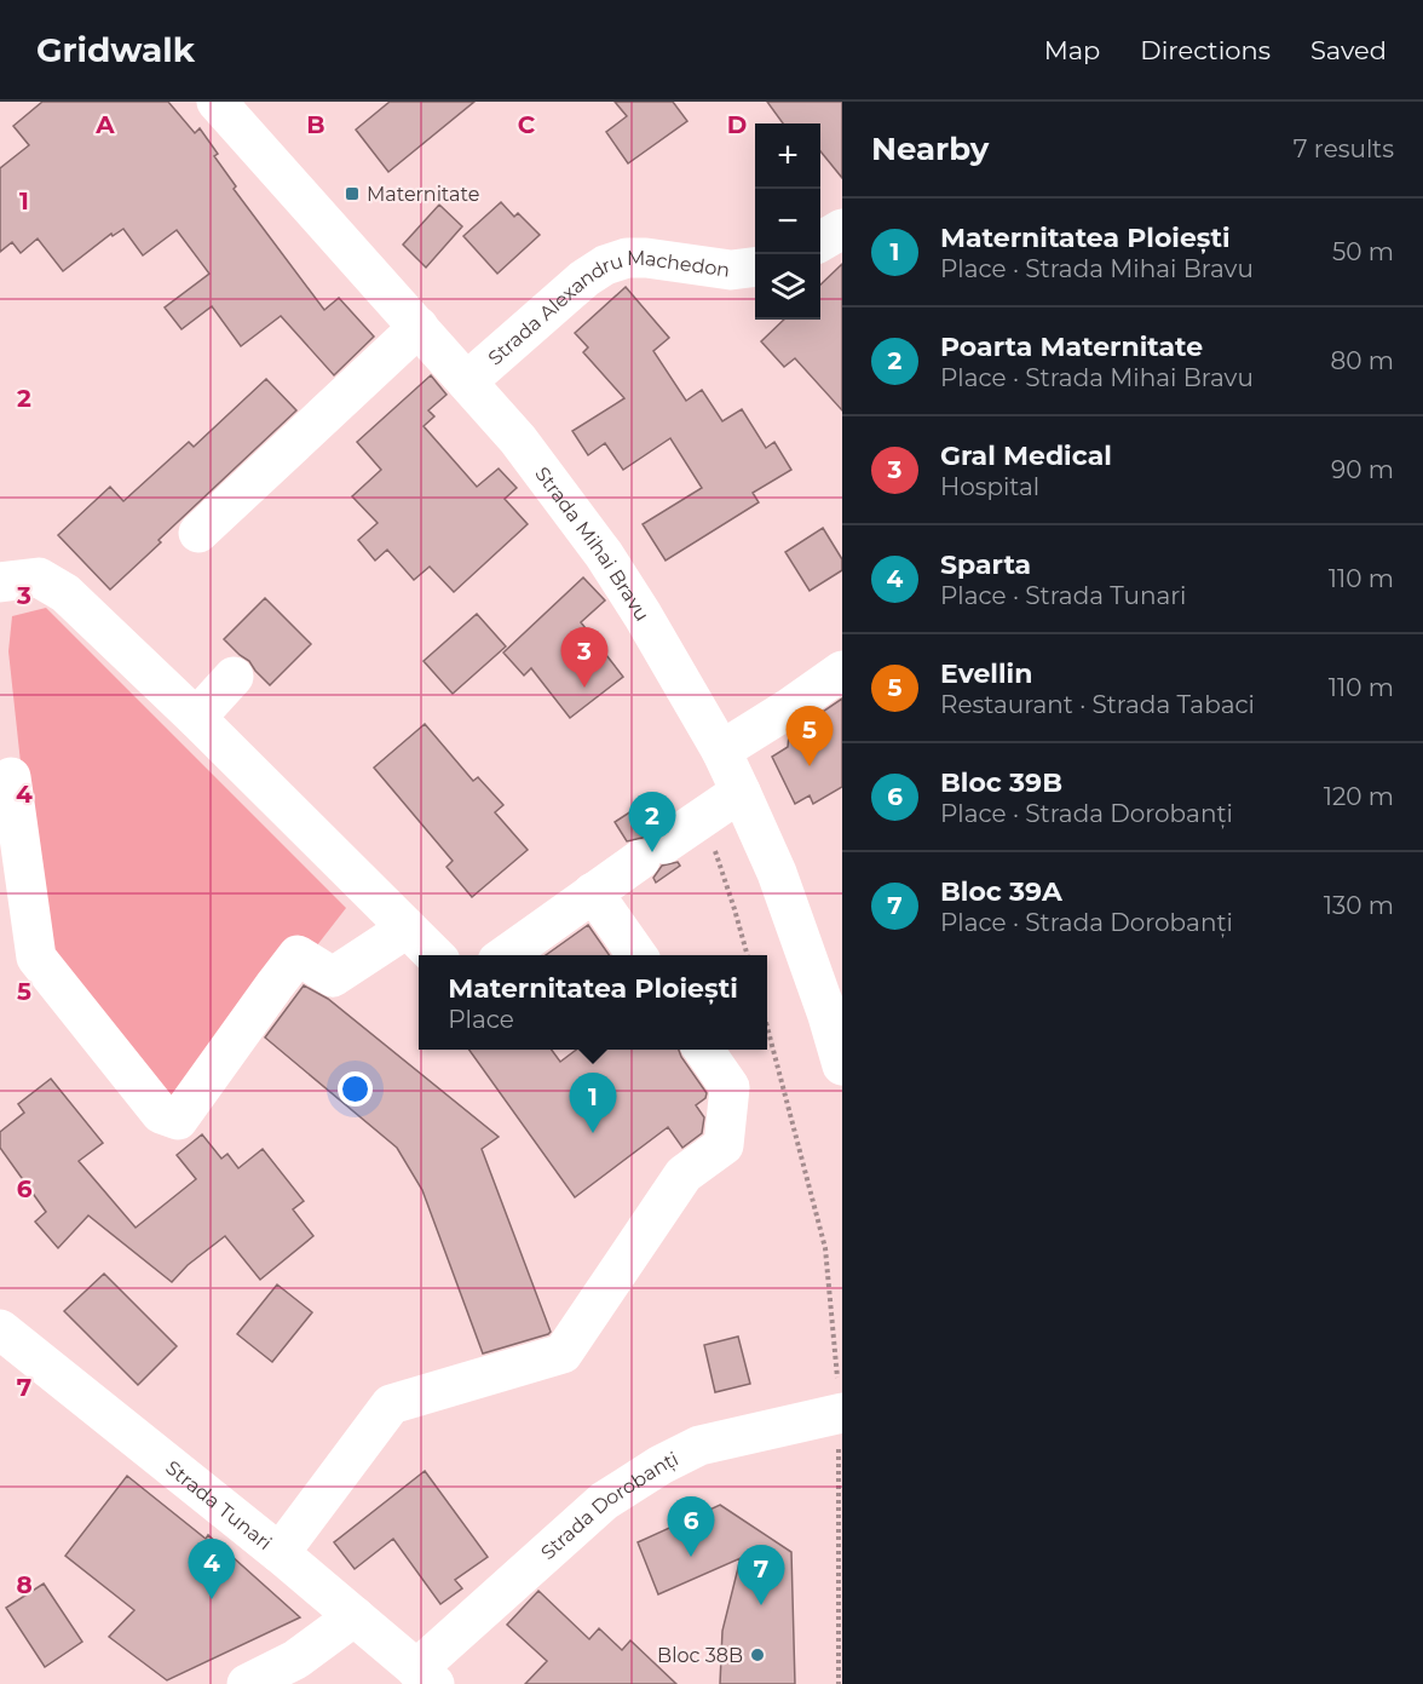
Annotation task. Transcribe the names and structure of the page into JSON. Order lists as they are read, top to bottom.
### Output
{
  "streets": {
    "street": [
      "Strada Alexandru Machedon",
      "Strada Mihai Bravu",
      "Strada Tunari",
      "Strada Dorobanți"
    ]
  },
  "crossings": [
    ["Strada Alexandru Machedon", "Strada Mihai Bravu"],
    ["Strada Tunari", "Strada Dorobanți"]
  ],
  "places": {
    "transit": ["Maternitate"],
    "other": ["Bloc 38B"]
  },
  "page": {
    "header": "Gridwalk",
    "nav": ["Map", "Directions", "Saved"],
    "heading": ["Nearby", "7 results"],
    "map_buttons": ["+", "−"],
    "list": [
      {
        "mark": "1",
        "name": "Maternitatea Ploiești",
        "note": "Place · Strada Mihai Bravu",
        "value": "50 m"
      },
      {
        "mark": "2",
        "name": "Poarta Maternitate",
        "note": "Place · Strada Mihai Bravu",
        "value": "80 m"
      },
      {
        "mark": "3",
        "name": "Gral Medical",
        "note": "Hospital",
        "value": "90 m"
      },
      {
        "mark": "4",
        "name": "Sparta",
        "note": "Place · Strada Tunari",
        "value": "110 m"
      },
      {
        "mark": "5",
        "name": "Evellin",
        "note": "Restaurant · Strada Tabaci",
        "value": "110 m"
      },
      {
        "mark": "6",
        "name": "Bloc 39B",
        "note": "Place · Strada Dorobanți",
        "value": "120 m"
      },
      {
        "mark": "7",
        "name": "Bloc 39A",
        "note": "Place · Strada Dorobanți",
        "value": "130 m"
      }
    ],
    "pins": [
      "3",
      "5",
      "2",
      "1",
      "6",
      "4",
      "7"
    ],
    "popup": ["Maternitatea Ploiești", "Place"]
  },
  "grid": {
    "columns": [
      "A",
      "B",
      "C",
      "D"
    ],
    "rows": [
      "1",
      "2",
      "3",
      "4",
      "5",
      "6",
      "7",
      "8"
    ]
  }
}
